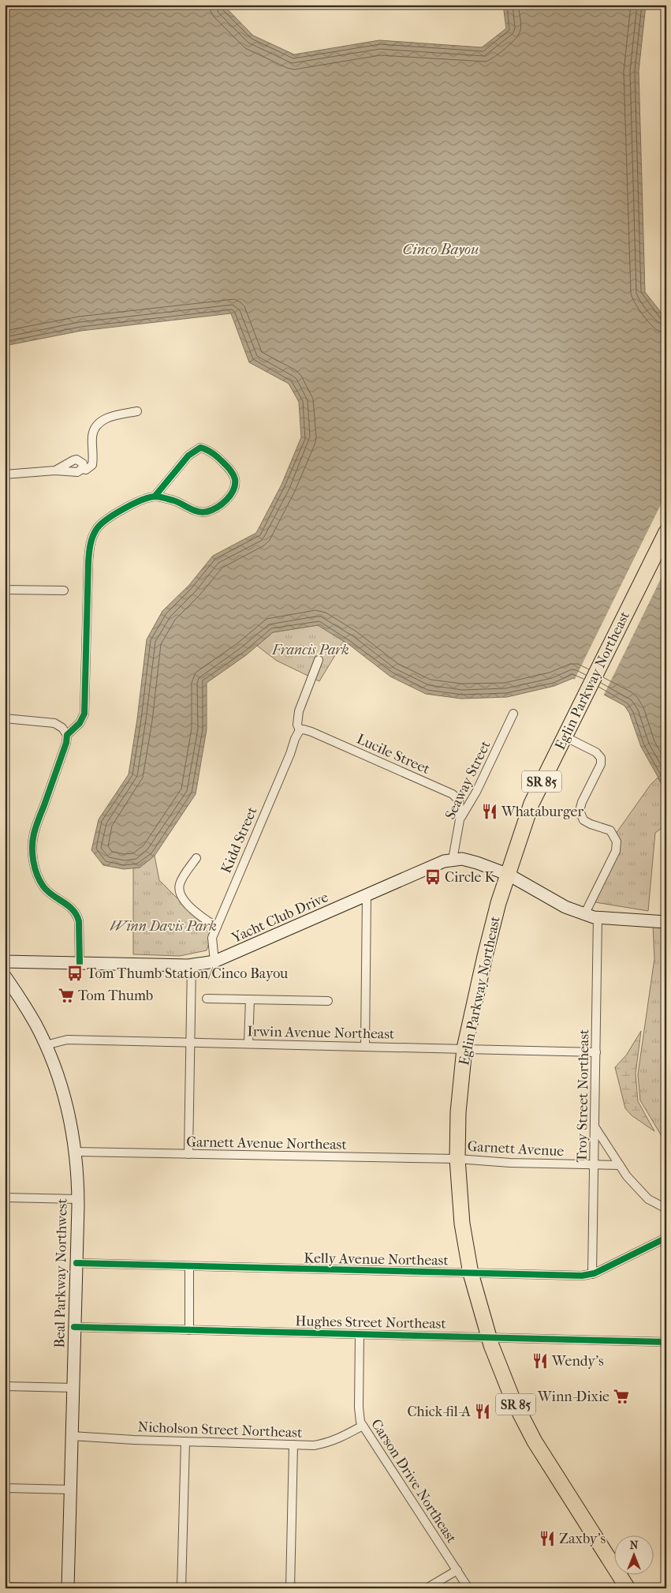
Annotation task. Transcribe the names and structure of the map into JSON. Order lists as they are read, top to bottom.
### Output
{
  "streets": {
    "highway": ["Eglin Parkway Northeast", "SR 85"],
    "main road": ["Yacht Club Drive", "Beal Parkway Northwest"],
    "street": [
      "Lucile Street",
      "Seaway Street",
      "Kidd Street",
      "Irwin Avenue Northeast",
      "Troy Street Northeast",
      "Garnett Avenue Northeast",
      "Garnett Avenue",
      "Kelly Avenue Northeast",
      "Hughes Street Northeast",
      "Nicholson Street Northeast",
      "Carson Drive Northeast"
    ]
  },
  "crossings": [
    ["Eglin Parkway Northeast", "Yacht Club Drive"],
    ["Eglin Parkway Northeast", "Irwin Avenue Northeast"],
    ["Eglin Parkway Northeast", "Garnett Avenue Northeast"],
    ["Eglin Parkway Northeast", "Garnett Avenue"],
    ["Eglin Parkway Northeast", "Kelly Avenue Northeast"],
    ["Eglin Parkway Northeast", "Hughes Street Northeast"],
    ["Lucile Street", "Seaway Street"],
    ["Lucile Street", "Kidd Street"],
    ["Seaway Street", "Yacht Club Drive"],
    ["Kidd Street", "Yacht Club Drive"],
    ["Yacht Club Drive", "Troy Street Northeast"],
    ["Irwin Avenue Northeast", "Troy Street Northeast"],
    ["Irwin Avenue Northeast", "Beal Parkway Northwest"],
    ["Troy Street Northeast", "Garnett Avenue"],
    ["Troy Street Northeast", "Kelly Avenue Northeast"],
    ["Garnett Avenue Northeast", "Garnett Avenue"],
    ["Garnett Avenue Northeast", "Beal Parkway Northwest"],
    ["Kelly Avenue Northeast", "Beal Parkway Northwest"],
    ["Beal Parkway Northwest", "Hughes Street Northeast"],
    ["Beal Parkway Northwest", "Nicholson Street Northeast"],
    ["Hughes Street Northeast", "Carson Drive Northeast"],
    ["Nicholson Street Northeast", "Carson Drive Northeast"]
  ],
  "water": ["Cinco Bayou"],
  "parks": ["Francis Park", "Winn Davis Park"],
  "places": {
    "restaurant": [
      "Whataburger",
      "Wendy's",
      "Chick-fil-A",
      "Zaxby's"
    ],
    "bus stop": ["Circle K", "Tom Thumb Station/Cinco Bayou"],
    "supermarket": ["Tom Thumb", "Winn-Dixie"]
  },
  "north": "top"
}
